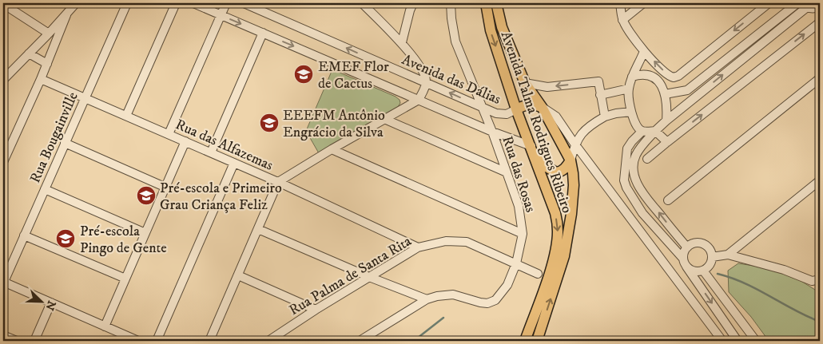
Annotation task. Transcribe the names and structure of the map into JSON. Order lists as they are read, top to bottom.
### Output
{
  "streets": {
    "main road": ["Avenida Talma Rodrigues Ribeiro"],
    "street": [
      "Avenida das Dálias",
      "Rua Bougainville",
      "Rua das Alfazemas",
      "Rua das Rosas",
      "Rua Palma de Santa Rita"
    ]
  },
  "crossings": [
    ["Avenida das Dálias", "Avenida Talma Rodrigues Ribeiro"],
    ["Avenida das Dálias", "Rua das Rosas"],
    ["Rua Bougainville", "Rua das Alfazemas"],
    ["Rua das Alfazemas", "Rua Palma de Santa Rita"],
    ["Rua das Rosas", "Rua Palma de Santa Rita"]
  ],
  "places": {
    "school or university": [
      "EMEF Flor de Cactus",
      "EEEFM Antônio Engrácio da Silva",
      "Pré-escola e Primeiro Grau Criança Feliz",
      "Pré-escola Pingo de Gente"
    ]
  },
  "north": "bottom right"
}
